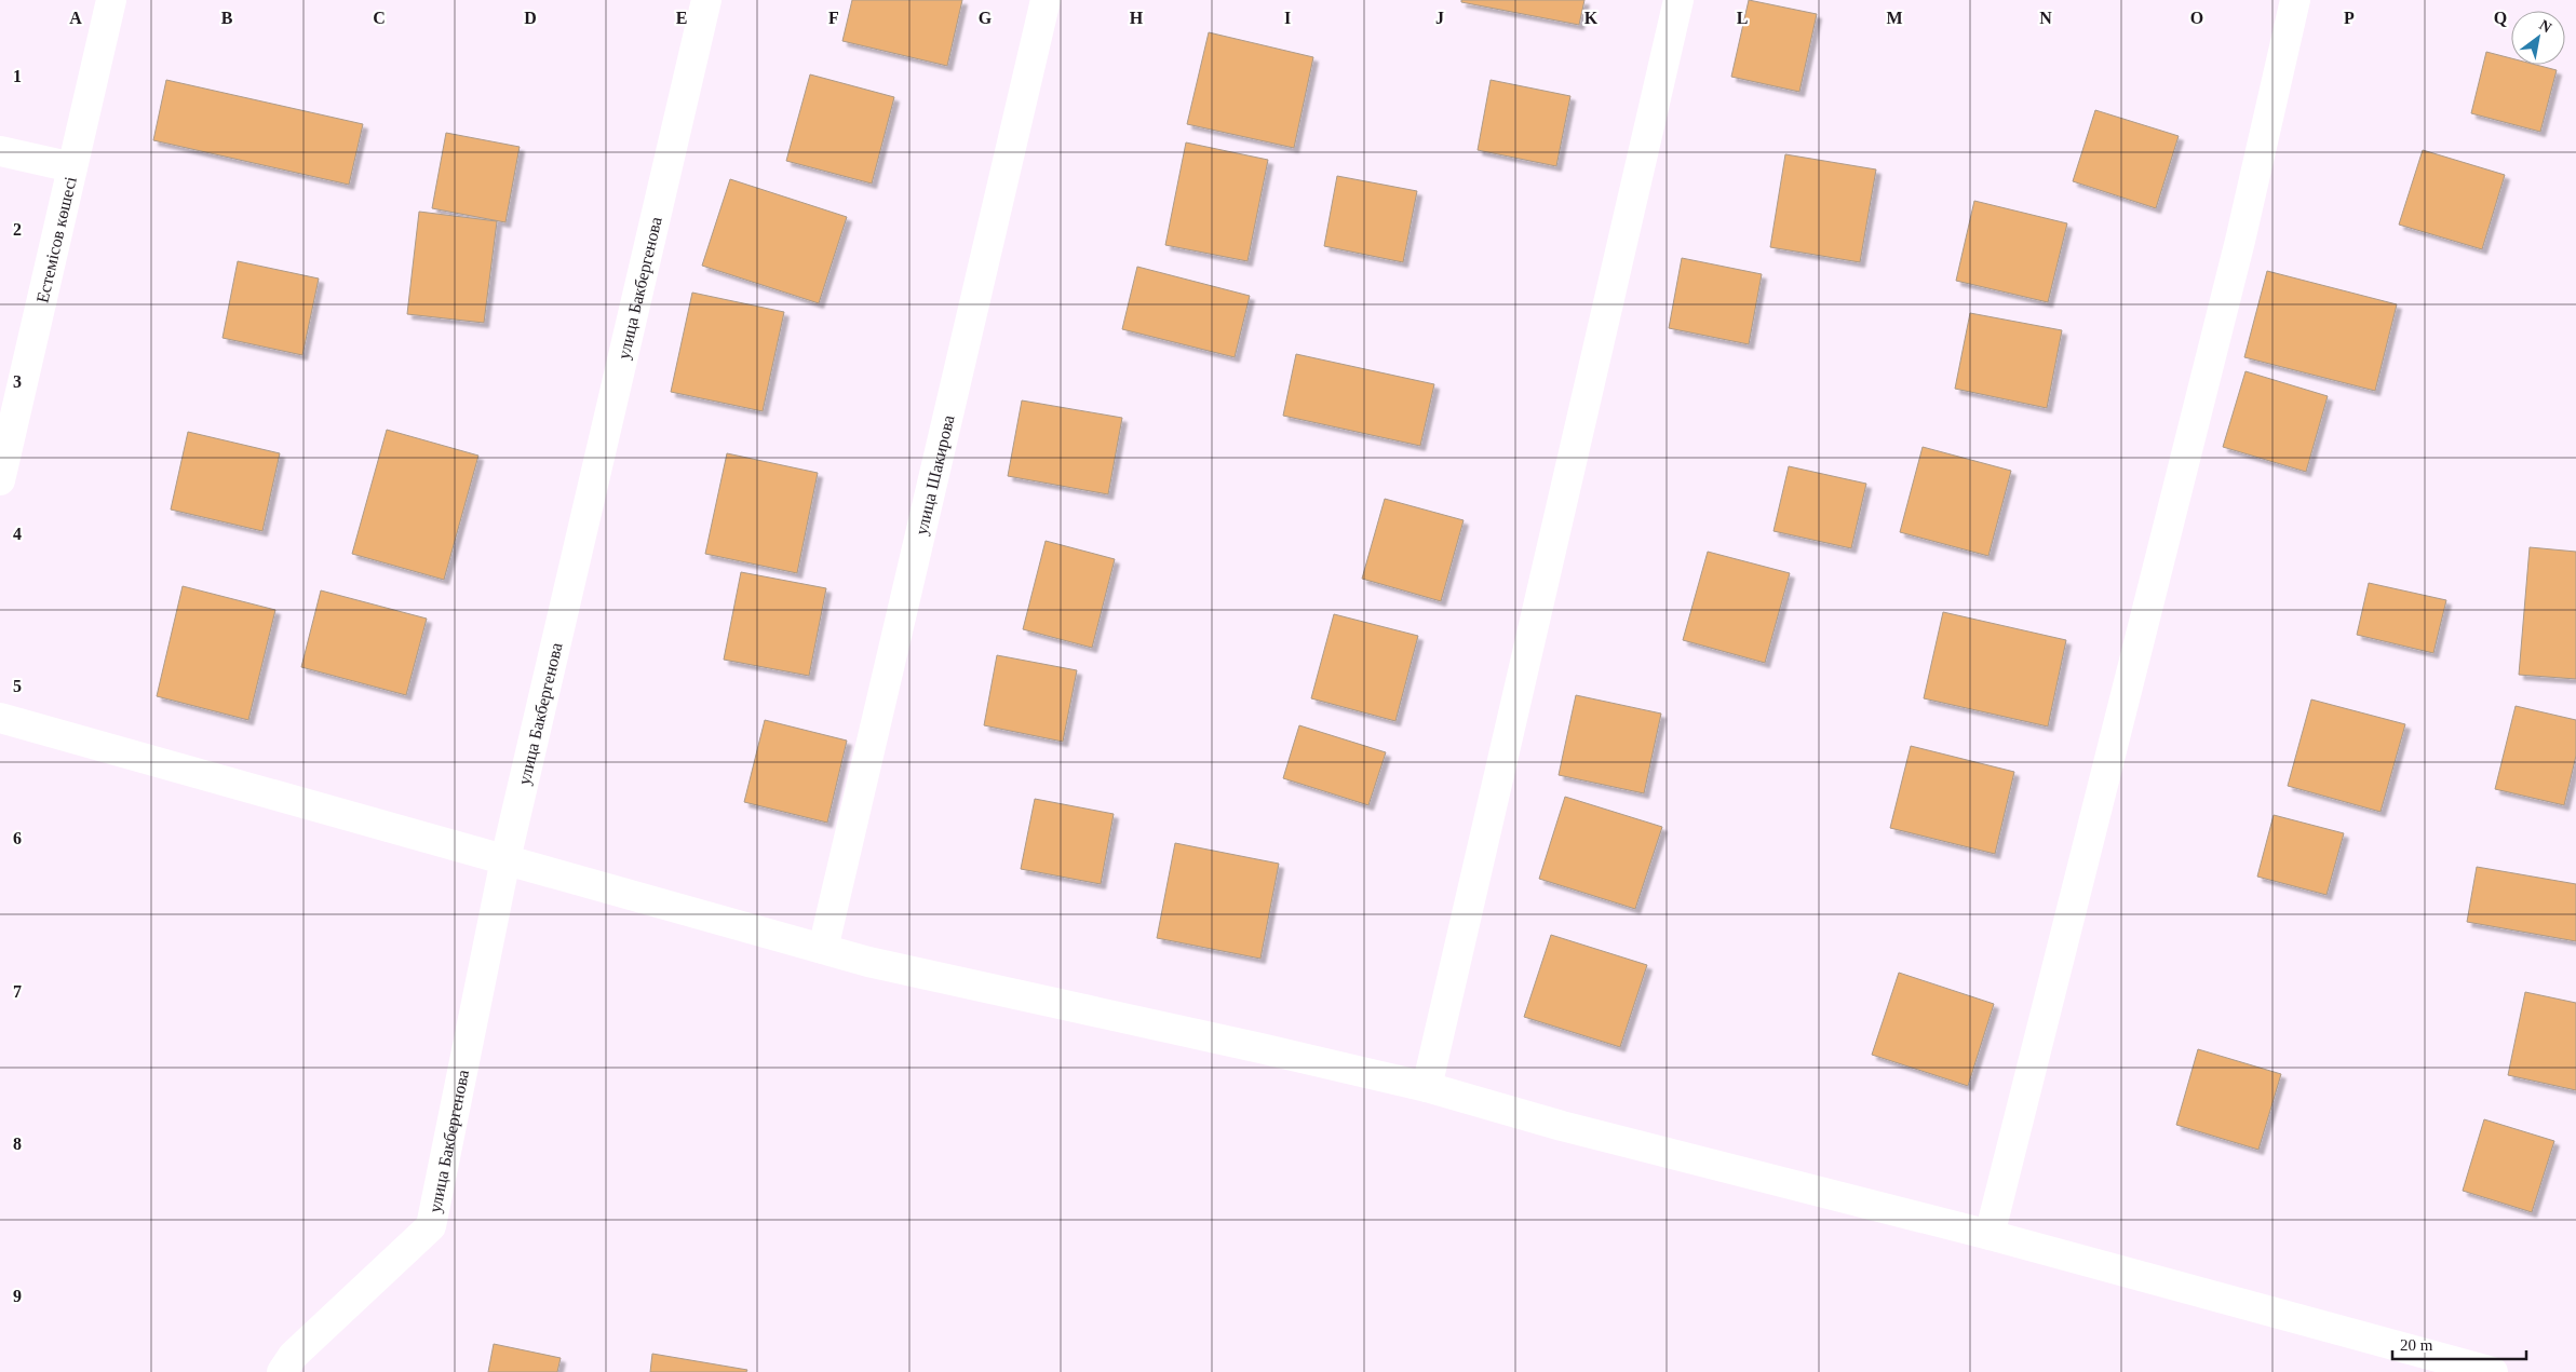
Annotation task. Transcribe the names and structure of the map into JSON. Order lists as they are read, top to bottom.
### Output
{
  "streets": {
    "street": ["Естемісов көшесі", "улица Бакбергенова", "улица Шакирова"]
  },
  "scale_bar": "20 m",
  "north": "top right",
  "grid": {
    "columns": [
      "A",
      "B",
      "C",
      "D",
      "E",
      "F",
      "G",
      "H",
      "I",
      "J",
      "K",
      "L",
      "M",
      "N",
      "O",
      "P",
      "Q"
    ],
    "rows": [
      "1",
      "2",
      "3",
      "4",
      "5",
      "6",
      "7",
      "8",
      "9"
    ]
  }
}
